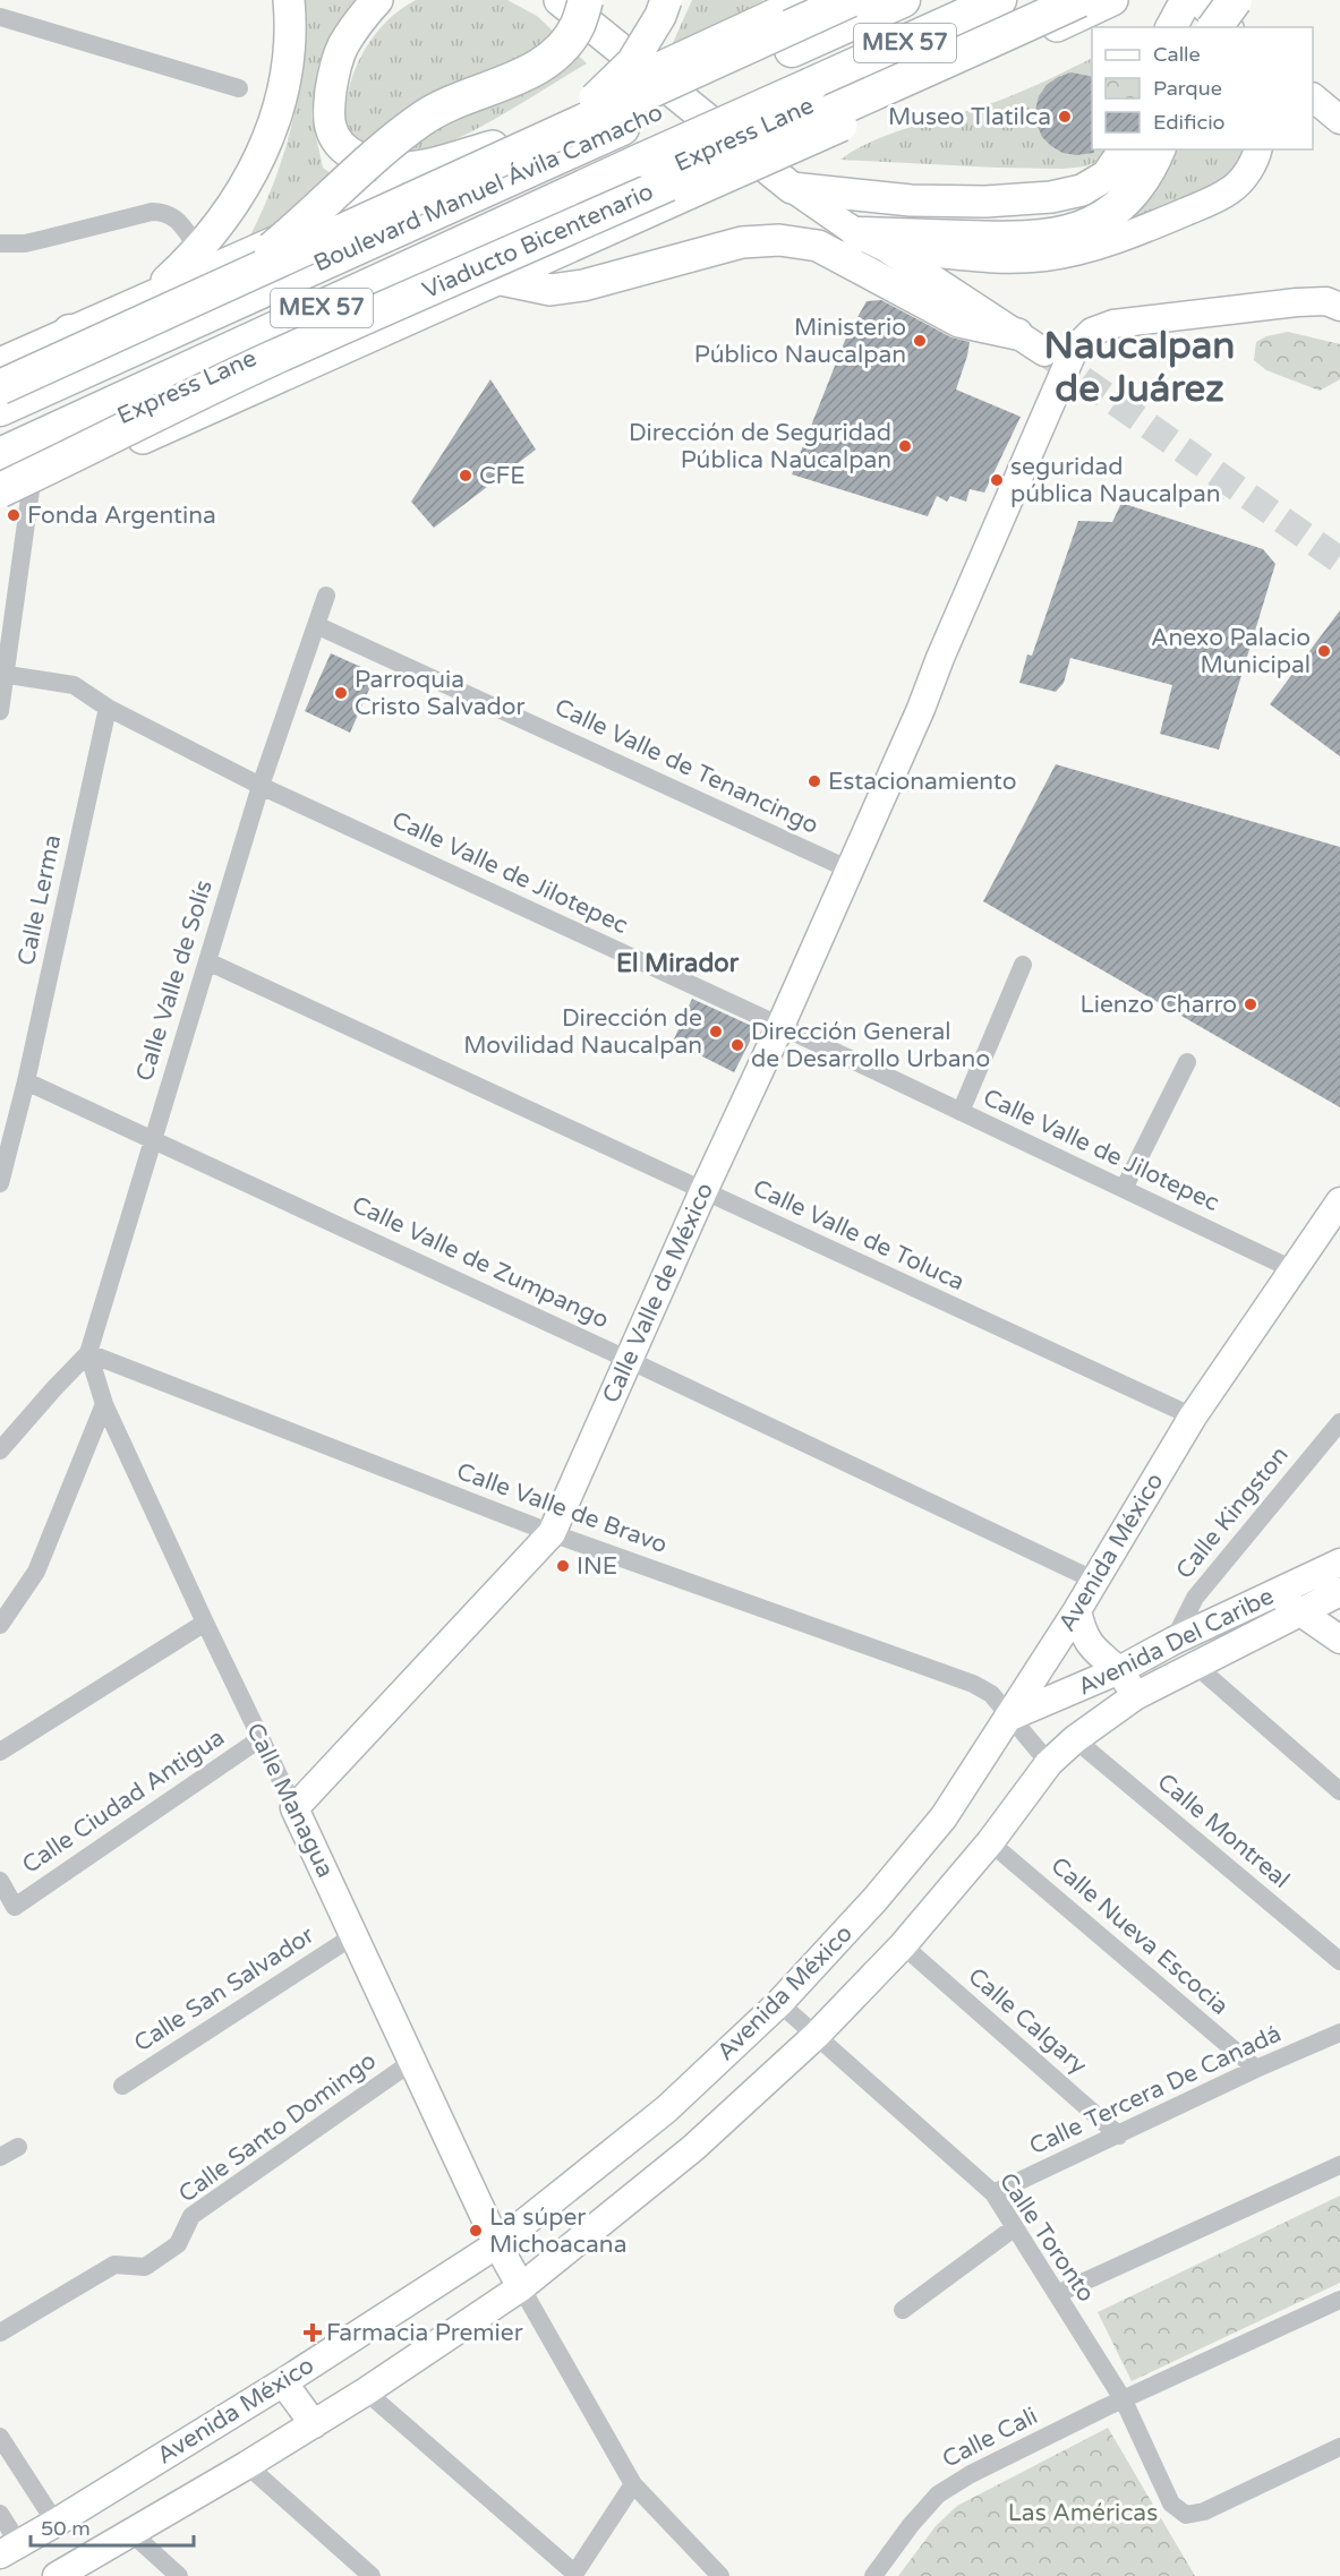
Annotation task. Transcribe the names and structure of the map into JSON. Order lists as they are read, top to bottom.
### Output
{
  "streets": {
    "highway": [
      "MEX 57",
      "Express Lane",
      "Boulevard Manuel Ávila Camacho",
      "Viaducto Bicentenario"
    ],
    "main road": [
      "Calle Valle de México",
      "Avenida México",
      "Avenida Del Caribe",
      "Calle Managua"
    ],
    "street": [
      "Calle Valle de Tenancingo",
      "Calle Valle de Jilotepec",
      "Calle Lerma",
      "Calle Valle de Solís",
      "Calle Valle de Toluca",
      "Calle Valle de Zumpango",
      "Calle Valle de Bravo",
      "Calle Kingston",
      "Calle Ciudad Antigua",
      "Calle Montreal",
      "Calle Nueva Escocia",
      "Calle San Salvador",
      "Calle Calgary",
      "Calle Tercera De Canadá",
      "Calle Santo Domingo",
      "Calle Toronto",
      "Calle Cali"
    ]
  },
  "crossings": [
    ["Calle Valle de Tenancingo", "Calle Valle de Solís"],
    ["Calle Valle de Tenancingo", "Calle Valle de México"],
    ["Calle Valle de Jilotepec", "Calle Lerma"],
    ["Calle Valle de Jilotepec", "Calle Valle de Solís"],
    ["Calle Valle de Jilotepec", "Calle Valle de México"],
    ["Calle Valle de Jilotepec", "Avenida México"],
    ["Calle Lerma", "Calle Valle de Zumpango"],
    ["Calle Valle de Solís", "Calle Valle de Toluca"],
    ["Calle Valle de Solís", "Calle Valle de Zumpango"],
    ["Calle Valle de Solís", "Calle Valle de Bravo"],
    ["Calle Valle de Solís", "Calle Managua"],
    ["Calle Valle de Toluca", "Calle Valle de México"],
    ["Calle Valle de Toluca", "Avenida México"],
    ["Calle Valle de Zumpango", "Calle Valle de México"],
    ["Calle Valle de Zumpango", "Avenida México"],
    ["Calle Valle de México", "Calle Valle de Bravo"],
    ["Calle Valle de México", "Calle Managua"],
    ["Calle Valle de Bravo", "Avenida México"],
    ["Calle Valle de Bravo", "Avenida Del Caribe"],
    ["Calle Valle de Bravo", "Calle Managua"],
    ["Calle Kingston", "Avenida Del Caribe"],
    ["Avenida México", "Avenida Del Caribe"],
    ["Avenida México", "Calle Managua"],
    ["Avenida México", "Calle Nueva Escocia"],
    ["Avenida México", "Calle Calgary"],
    ["Avenida México", "Calle Toronto"],
    ["Avenida Del Caribe", "Calle Montreal"],
    ["Calle Managua", "Calle Ciudad Antigua"],
    ["Calle Managua", "Calle San Salvador"],
    ["Calle Managua", "Calle Santo Domingo"],
    ["Calle Nueva Escocia", "Calle Tercera De Canadá"],
    ["Calle Calgary", "Calle Tercera De Canadá"],
    ["Calle Tercera De Canadá", "Calle Toronto"],
    ["Calle Toronto", "Calle Cali"]
  ],
  "districts": ["Naucalpan de Juárez", "El Mirador"],
  "parks": ["Las Américas"],
  "places": {
    "other": [
      "Museo Tlatilca",
      "Ministerio Público Naucalpan",
      "Dirección de Seguridad Pública Naucalpan",
      "CFE",
      "seguridad pública Naucalpan",
      "Fonda Argentina",
      "Anexo Palacio Municipal",
      "Parroquia Cristo Salvador",
      "Estacionamiento",
      "Lienzo Charro",
      "Dirección de Movilidad Naucalpan",
      "Dirección General de Desarrollo Urbano",
      "INE",
      "La súper Michoacana"
    ],
    "health": ["Farmacia Premier"]
  },
  "legend": ["Calle", "Parque", "Edificio"],
  "scale_bar": "50 m"
}
